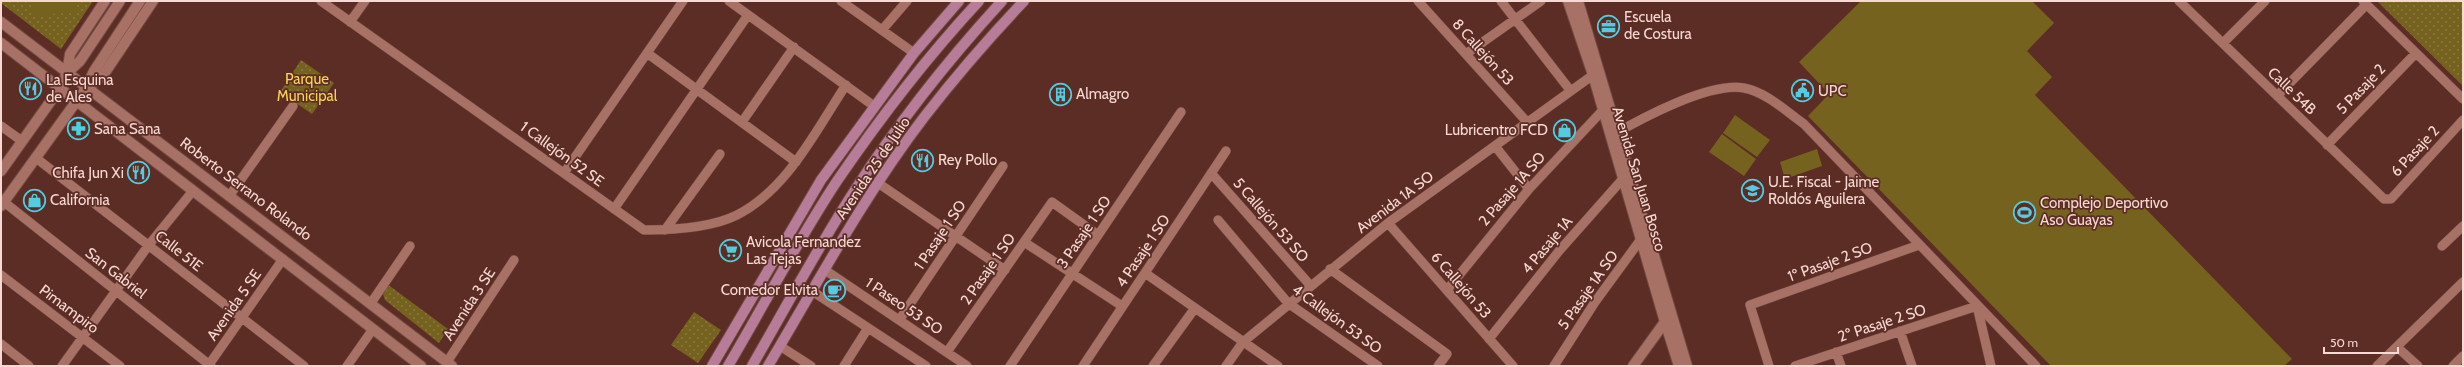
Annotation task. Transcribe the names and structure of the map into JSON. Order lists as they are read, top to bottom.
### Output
{
  "streets": {
    "main road": ["Avenida 25 de Julio", "Avenida San Juan Bosco", "Roberto Serrano Rolando"],
    "street": [
      "8 Callejón 53",
      "5 Pasaje 2",
      "Calle 54B",
      "6 Pasaje 2",
      "1 Callejón 52 SE",
      "2 Pasaje 1A SO",
      "Avenida 1A SO",
      "5 Callejón 53 SO",
      "3 Pasaje 1 SO",
      "1 Pasaje 1 SO",
      "4 Pasaje 1A",
      "Calle 51E",
      "4 Pasaje 1 SO",
      "1º Pasaje 2 SO",
      "2 Pasaje 1 SO",
      "San Gabriel",
      "6 Callejón 53",
      "5 Pasaje 1A SO",
      "Avenida 3 SE",
      "Avenida 5 SE",
      "1 Paseo 53 SO",
      "Pimampiro",
      "4 Callejón 53 SO",
      "2º Pasaje 2 SO"
    ]
  },
  "crossings": [
    ["8 Callejón 53", "Avenida 1A SO"],
    ["5 Pasaje 2", "Calle 54B"],
    ["Calle 54B", "6 Pasaje 2"],
    ["Avenida 25 de Julio", "1 Paseo 53 SO"],
    ["Avenida San Juan Bosco", "2 Pasaje 1A SO"],
    ["Avenida San Juan Bosco", "Avenida 1A SO"],
    ["Avenida San Juan Bosco", "4 Pasaje 1A"],
    ["Avenida San Juan Bosco", "5 Pasaje 1A SO"],
    ["Roberto Serrano Rolando", "Avenida 3 SE"],
    ["2 Pasaje 1A SO", "6 Callejón 53"],
    ["Avenida 1A SO", "5 Callejón 53 SO"],
    ["Avenida 1A SO", "6 Callejón 53"],
    ["Avenida 1A SO", "4 Callejón 53 SO"],
    ["5 Callejón 53 SO", "4 Pasaje 1 SO"],
    ["3 Pasaje 1 SO", "2 Pasaje 1 SO"],
    ["1 Pasaje 1 SO", "1 Paseo 53 SO"],
    ["4 Pasaje 1A", "6 Callejón 53"],
    ["Calle 51E", "Avenida 5 SE"],
    ["2 Pasaje 1 SO", "1 Paseo 53 SO"],
    ["San Gabriel", "Avenida 5 SE"]
  ],
  "parks": ["Parque Municipal"],
  "places": {
    "office": ["Escuela de Costura"],
    "restaurant": ["La Esquina de Ales", "Rey Pollo", "Chifa Jun Xi"],
    "public building": ["UPC"],
    "building": ["Almagro"],
    "pharmacy": ["Sana Sana"],
    "shop": ["Lubricentro FCD", "California"],
    "school or university": ["U.E. Fiscal - Jaime Roldós Aguilera"],
    "sports": ["Complejo Deportivo Aso Guayas"],
    "supermarket": ["Avicola Fernandez Las Tejas"],
    "cafe": ["Comedor Elvita"]
  },
  "scale_bar": "50 m"
}
